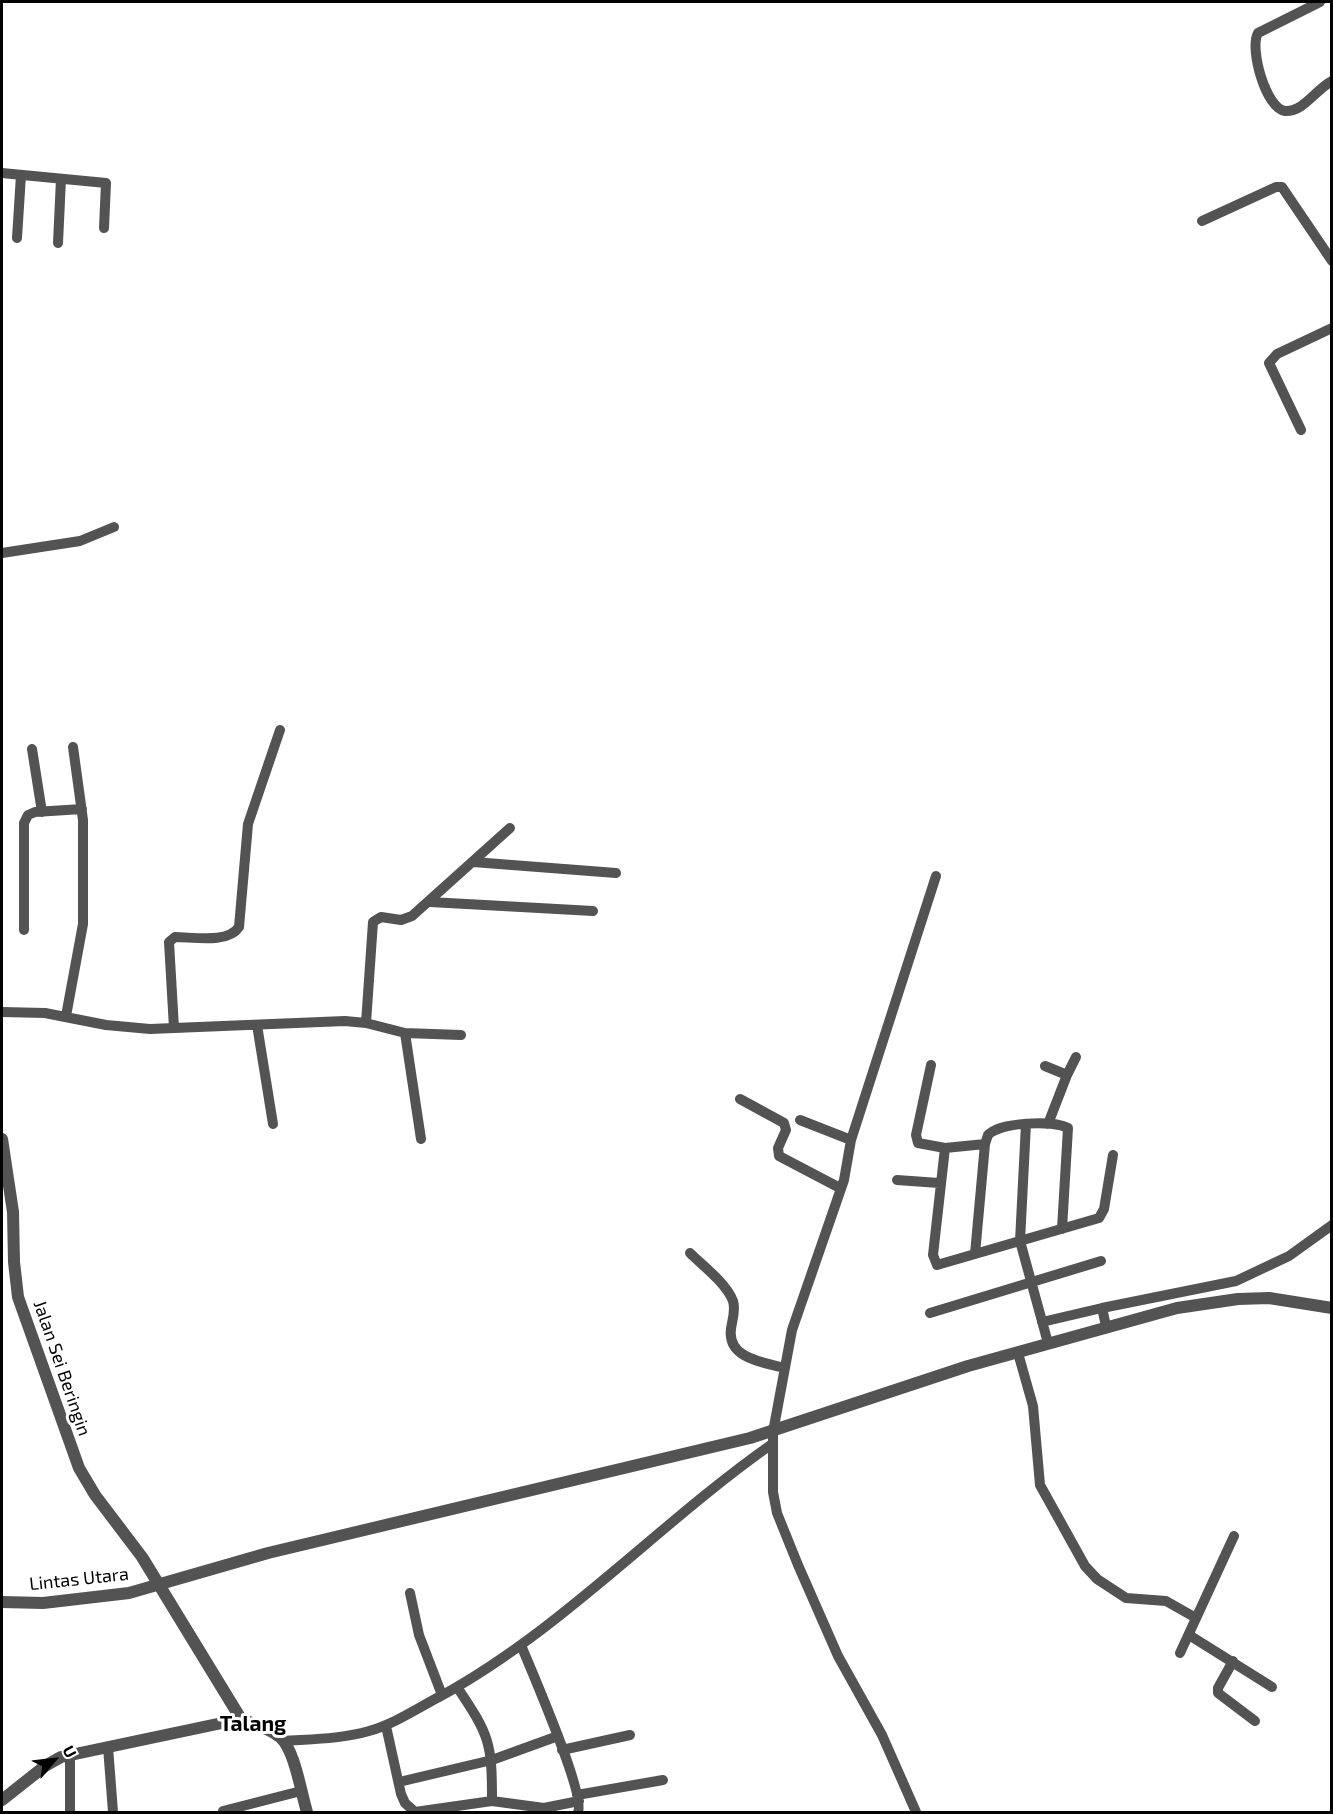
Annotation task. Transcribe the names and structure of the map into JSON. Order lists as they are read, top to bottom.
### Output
{
  "streets": {
    "street": ["Jalan Sei Beringin", "Lintas Utara"]
  },
  "crossings": [
    ["Jalan Sei Beringin", "Lintas Utara"]
  ],
  "districts": ["Talang"],
  "north": "top right"
}
